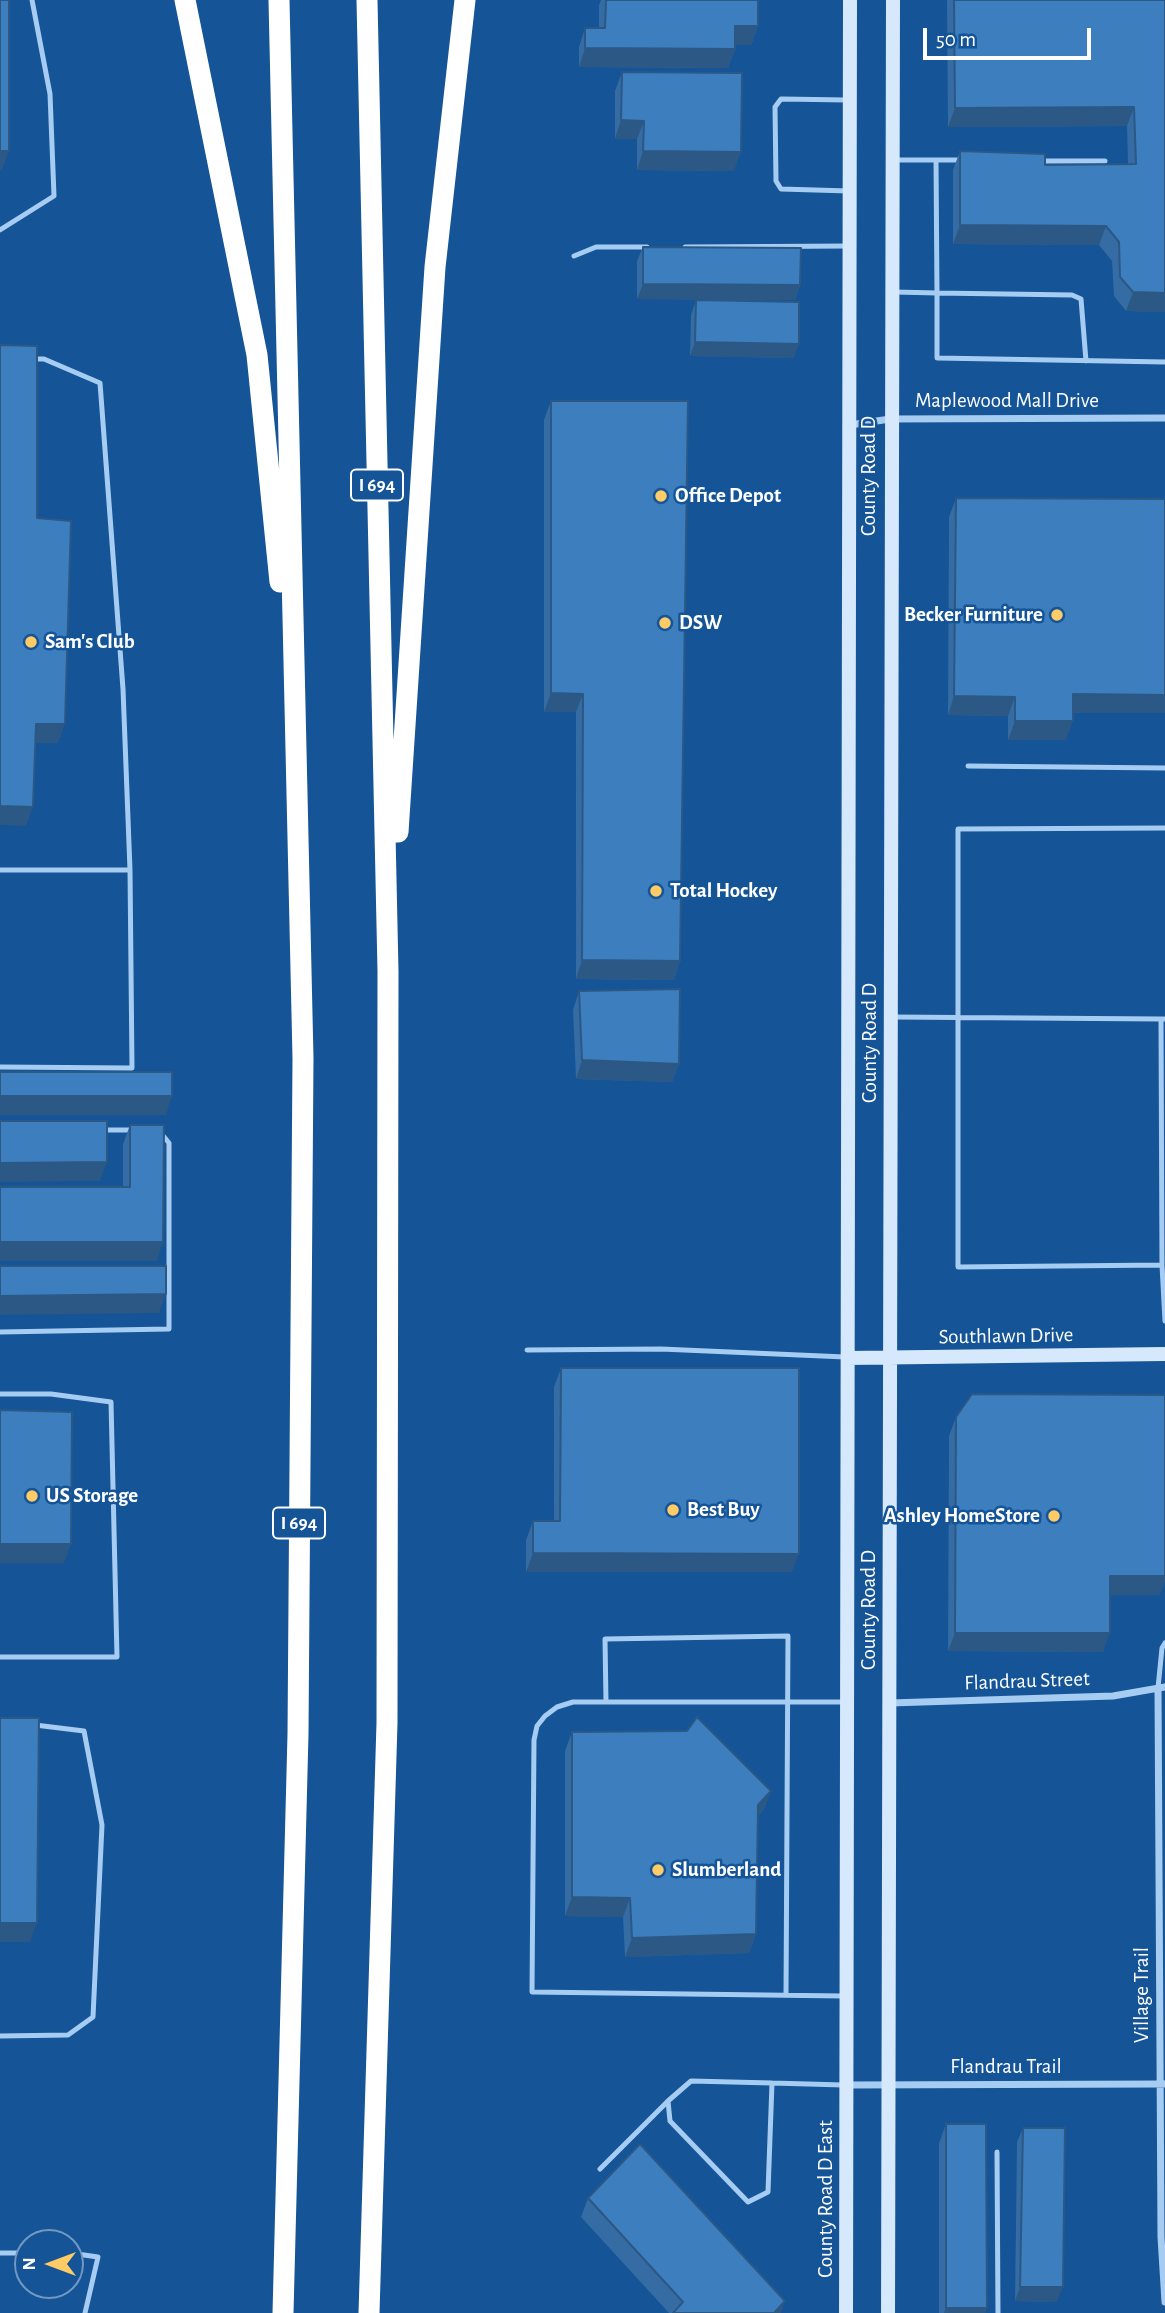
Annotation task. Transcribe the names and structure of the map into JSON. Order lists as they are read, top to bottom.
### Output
{
  "streets": {
    "highway": ["I 694"],
    "street": [
      "Maplewood Mall Drive",
      "County Road D",
      "Southlawn Drive",
      "Flandrau Street",
      "Village Trail",
      "Flandrau Trail",
      "County Road D East"
    ]
  },
  "crossings": [
    ["Maplewood Mall Drive", "County Road D"],
    ["County Road D", "Southlawn Drive"],
    ["County Road D", "Flandrau Street"],
    ["County Road D", "Flandrau Trail"],
    ["County Road D", "County Road D East"],
    ["Flandrau Street", "Village Trail"],
    ["Village Trail", "Flandrau Trail"],
    ["Flandrau Trail", "County Road D East"]
  ],
  "places": [
    "Office Depot",
    "Becker Furniture",
    "DSW",
    "Sam's Club",
    "Total Hockey",
    "US Storage",
    "Best Buy",
    "Ashley HomeStore",
    "Slumberland"
  ],
  "scale_bar": "50 m",
  "north": "left"
}
